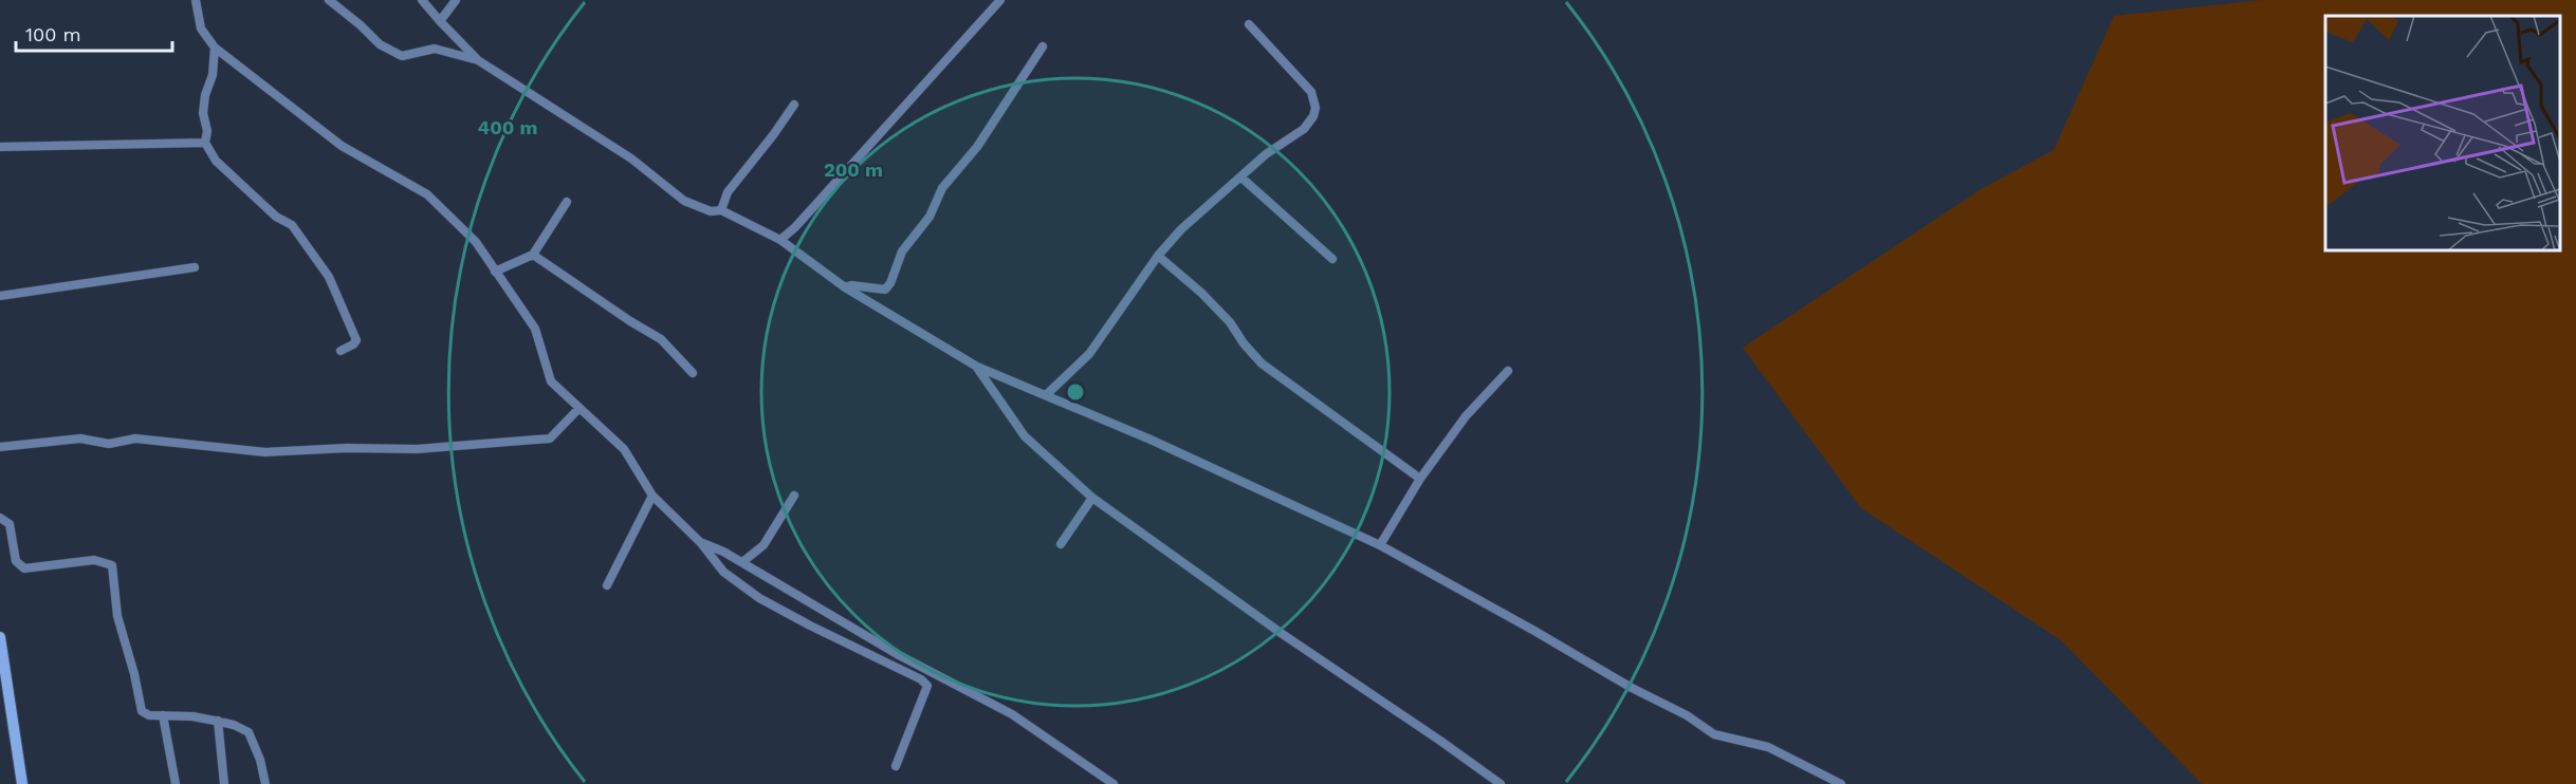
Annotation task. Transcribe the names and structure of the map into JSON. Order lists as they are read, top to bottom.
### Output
{
  "scale_bar": "100 m",
  "rings": ["400 m", "200 m"]
}
